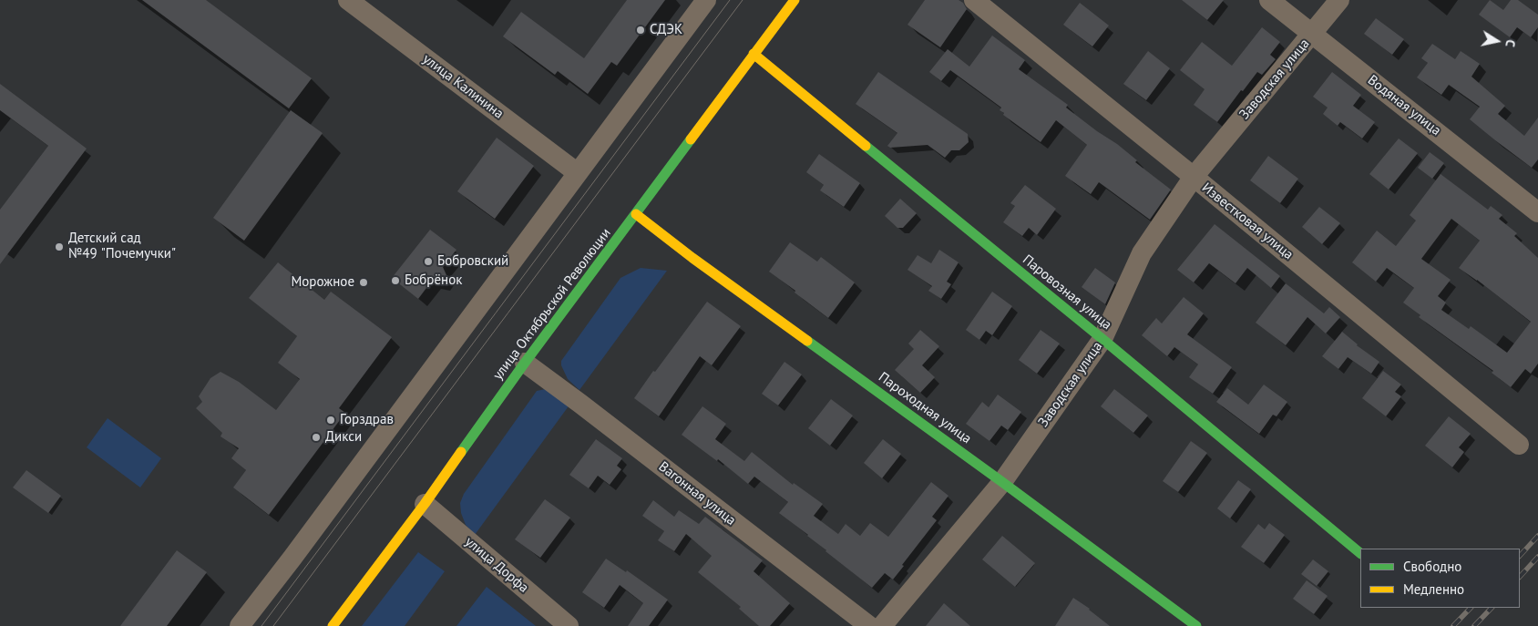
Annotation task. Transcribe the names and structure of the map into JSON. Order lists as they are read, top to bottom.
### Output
{
  "streets": {
    "main road": ["Паровозная улица", "улица Октябрьской Революции", "Пароходная улица"],
    "street": [
      "Заводская улица",
      "улица Калинина",
      "Водяная улица",
      "Известковая улица",
      "Вагонная улица",
      "улица Дорфа"
    ]
  },
  "crossings": [
    ["Заводская улица", "Водяная улица"],
    ["Заводская улица", "Известковая улица"],
    ["Заводская улица", "Паровозная улица"],
    ["Заводская улица", "Пароходная улица"],
    ["Паровозная улица", "улица Октябрьской Революции"],
    ["улица Октябрьской Революции", "Пароходная улица"],
    ["улица Октябрьской Революции", "Вагонная улица"],
    ["улица Октябрьской Революции", "улица Дорфа"]
  ],
  "places": [
    "СДЭК",
    "Детский сад №49 \"Почемучки\"",
    "Бобровский",
    "Бобрёнок",
    "Морожное",
    "Горздрав",
    "Дикси"
  ],
  "legend": ["Свободно", "Медленно"],
  "north": "right"
}
